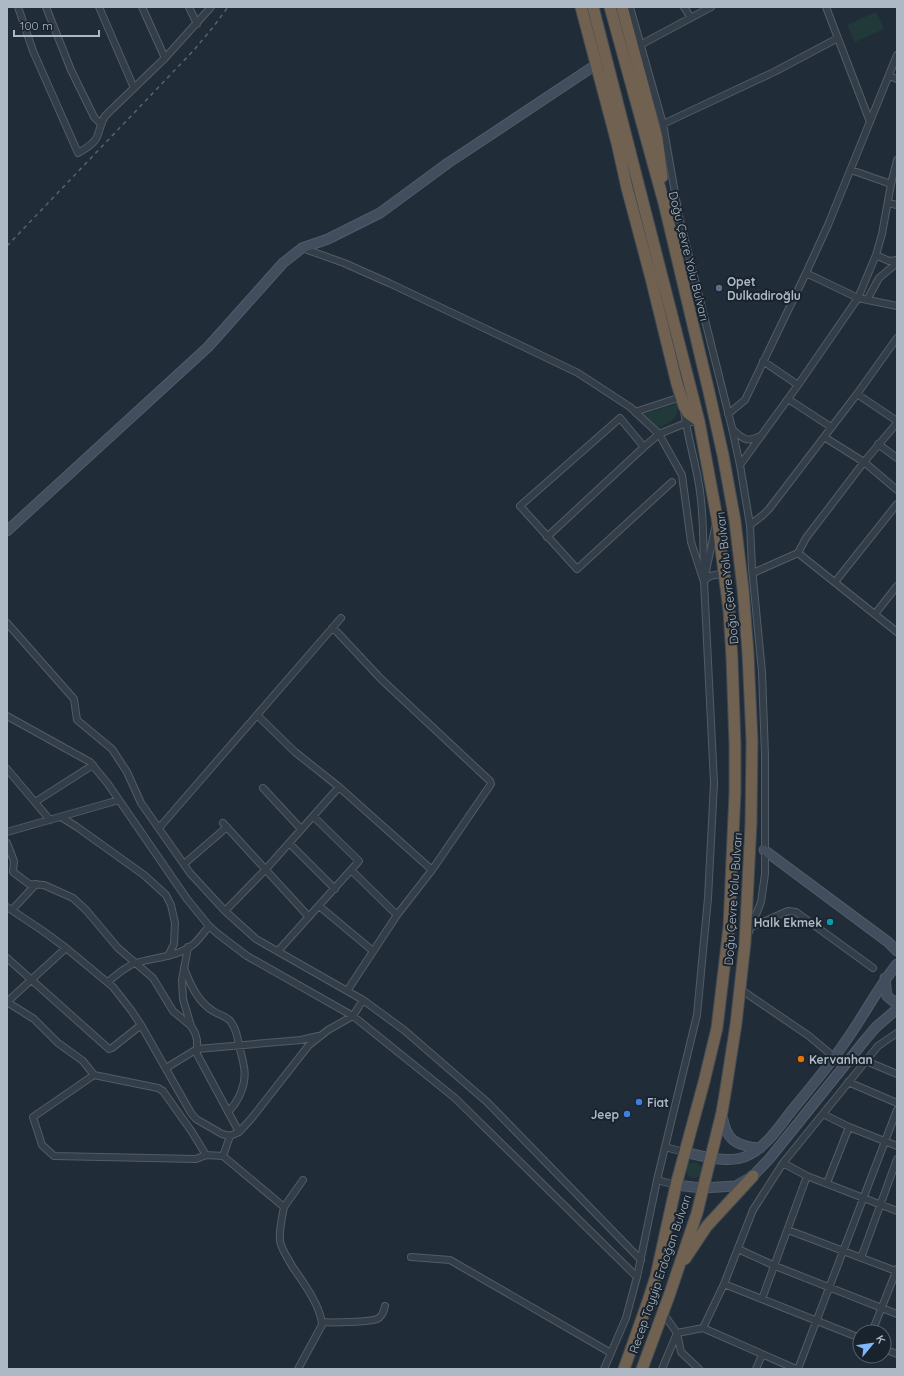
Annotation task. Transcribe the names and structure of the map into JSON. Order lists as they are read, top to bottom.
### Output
{
  "streets": {
    "highway": ["Doğu Çevre Yolu Bulvarı", "Recep Tayyip Erdoğan Bulvarı"]
  },
  "crossings": [
    ["Doğu Çevre Yolu Bulvarı", "Recep Tayyip Erdoğan Bulvarı"]
  ],
  "places": [
    "Opet Dulkadiroğlu",
    "Halk Ekmek",
    "Kervanhan",
    "Fiat",
    "Jeep"
  ],
  "scale_bar": "100 m",
  "north": "top right"
}
